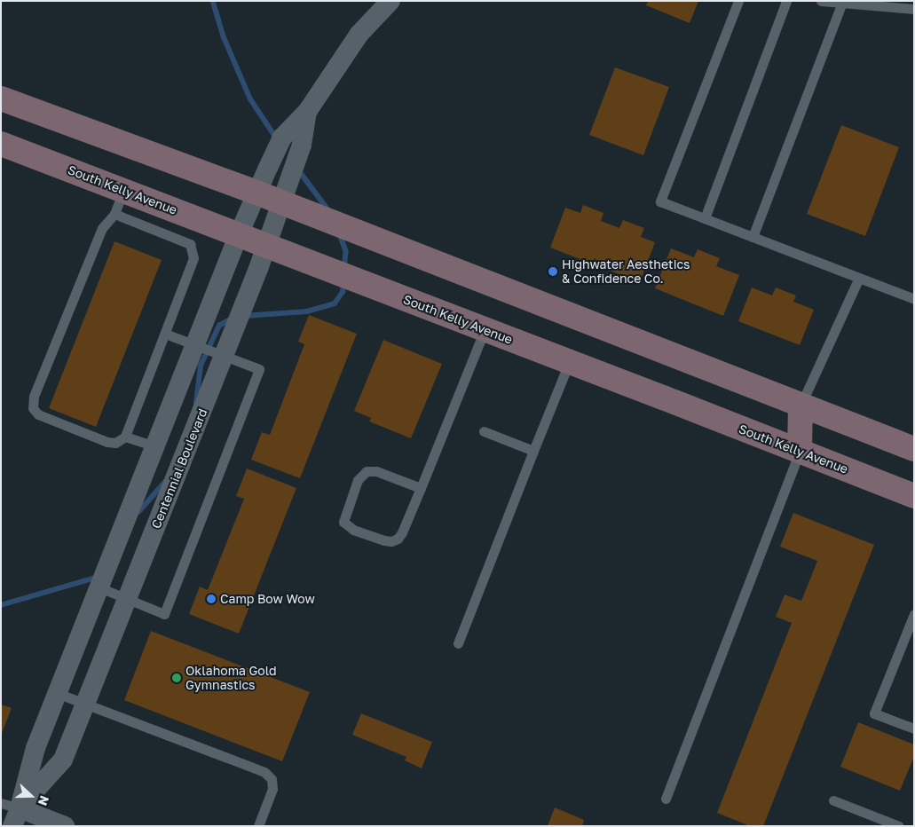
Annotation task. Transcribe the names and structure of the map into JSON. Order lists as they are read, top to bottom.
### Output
{
  "streets": {
    "main road": ["South Kelly Avenue"],
    "street": ["Centennial Boulevard"]
  },
  "crossings": [
    ["South Kelly Avenue", "Centennial Boulevard"]
  ],
  "places": ["Highwater Aesthetics & Confidence Co.", "Camp Bow Wow", "Oklahoma Gold Gymnastics"],
  "north": "right"
}
